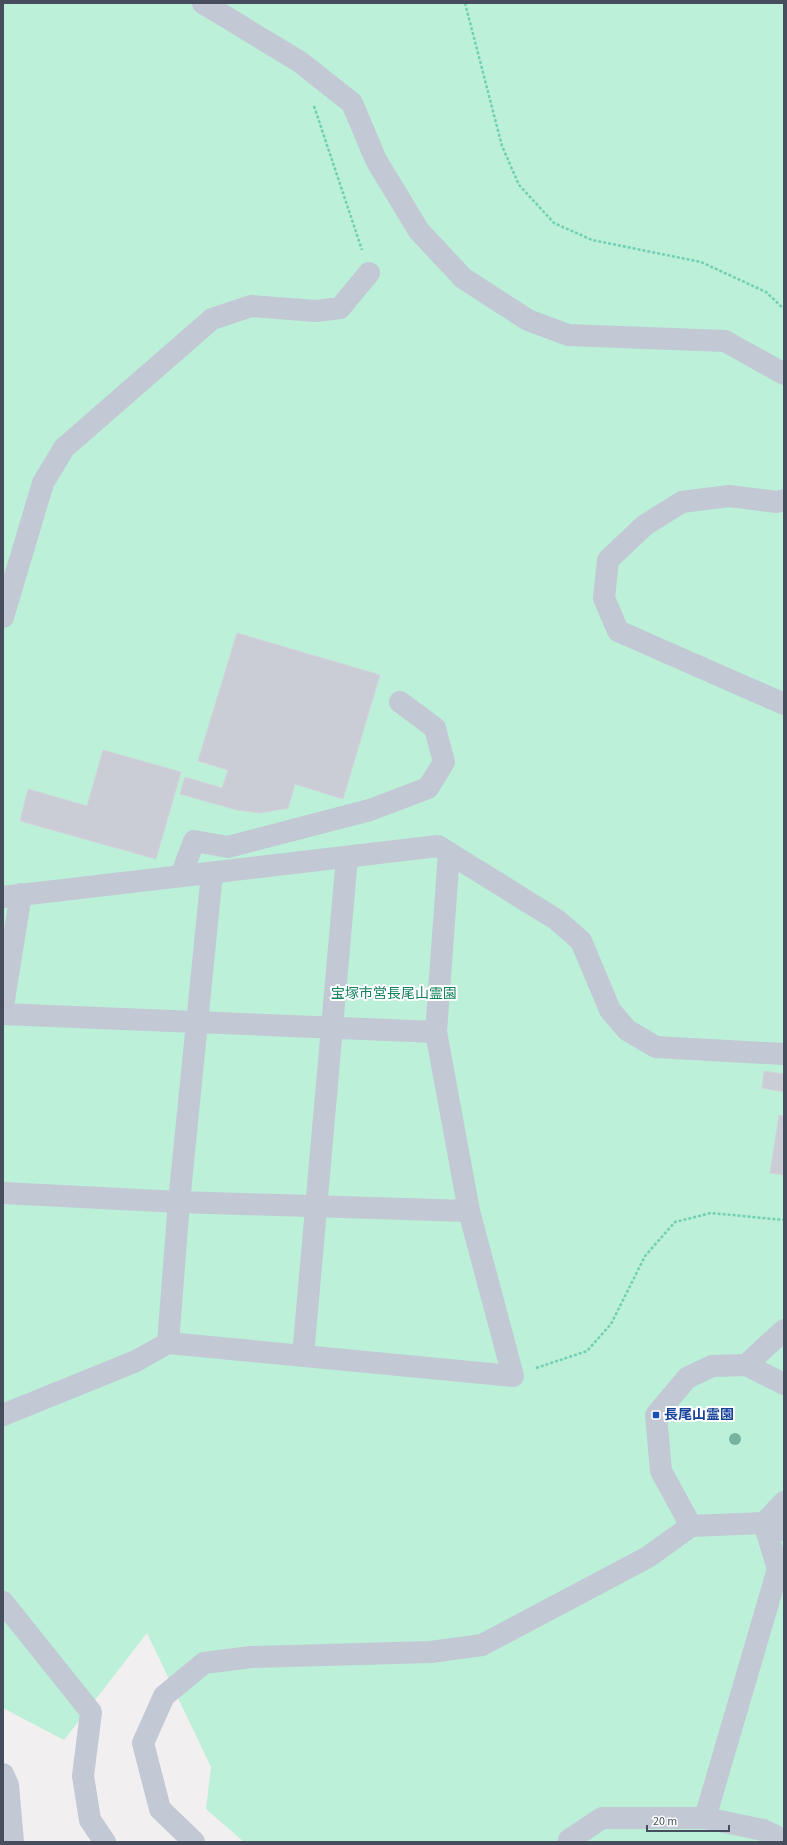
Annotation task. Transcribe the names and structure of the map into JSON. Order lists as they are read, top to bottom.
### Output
{
  "parks": ["宝塚市営長尾山霊園"],
  "places": {
    "transit": ["長尾山霊園"]
  },
  "scale_bar": "20 m"
}
